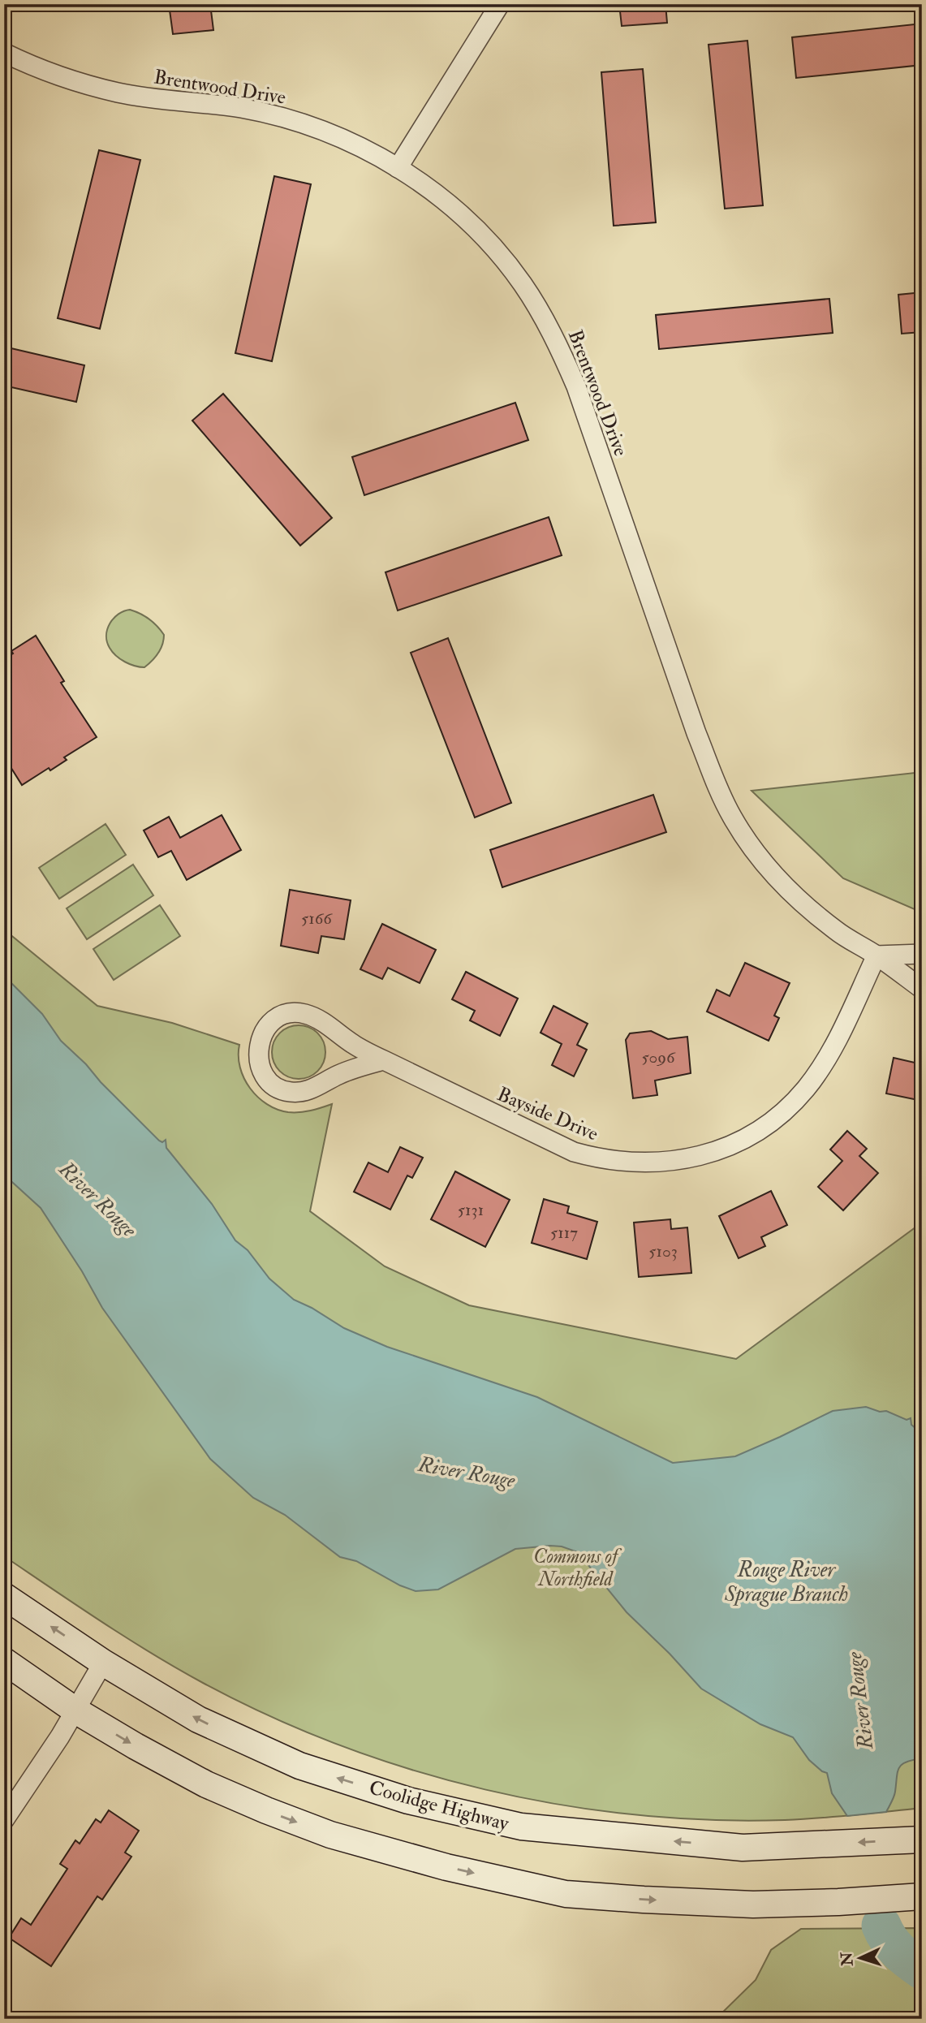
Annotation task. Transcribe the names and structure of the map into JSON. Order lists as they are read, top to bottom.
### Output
{
  "streets": {
    "main road": ["Coolidge Highway"],
    "street": ["Brentwood Drive", "Bayside Drive"]
  },
  "crossings": [
    ["Brentwood Drive", "Bayside Drive"]
  ],
  "water": ["River Rouge", "Rouge River Sprague Branch"],
  "parks": ["Commons of Northfield"],
  "house_numbers": [
    "5166",
    "5096",
    "5131",
    "5117",
    "5103"
  ],
  "north": "left"
}
